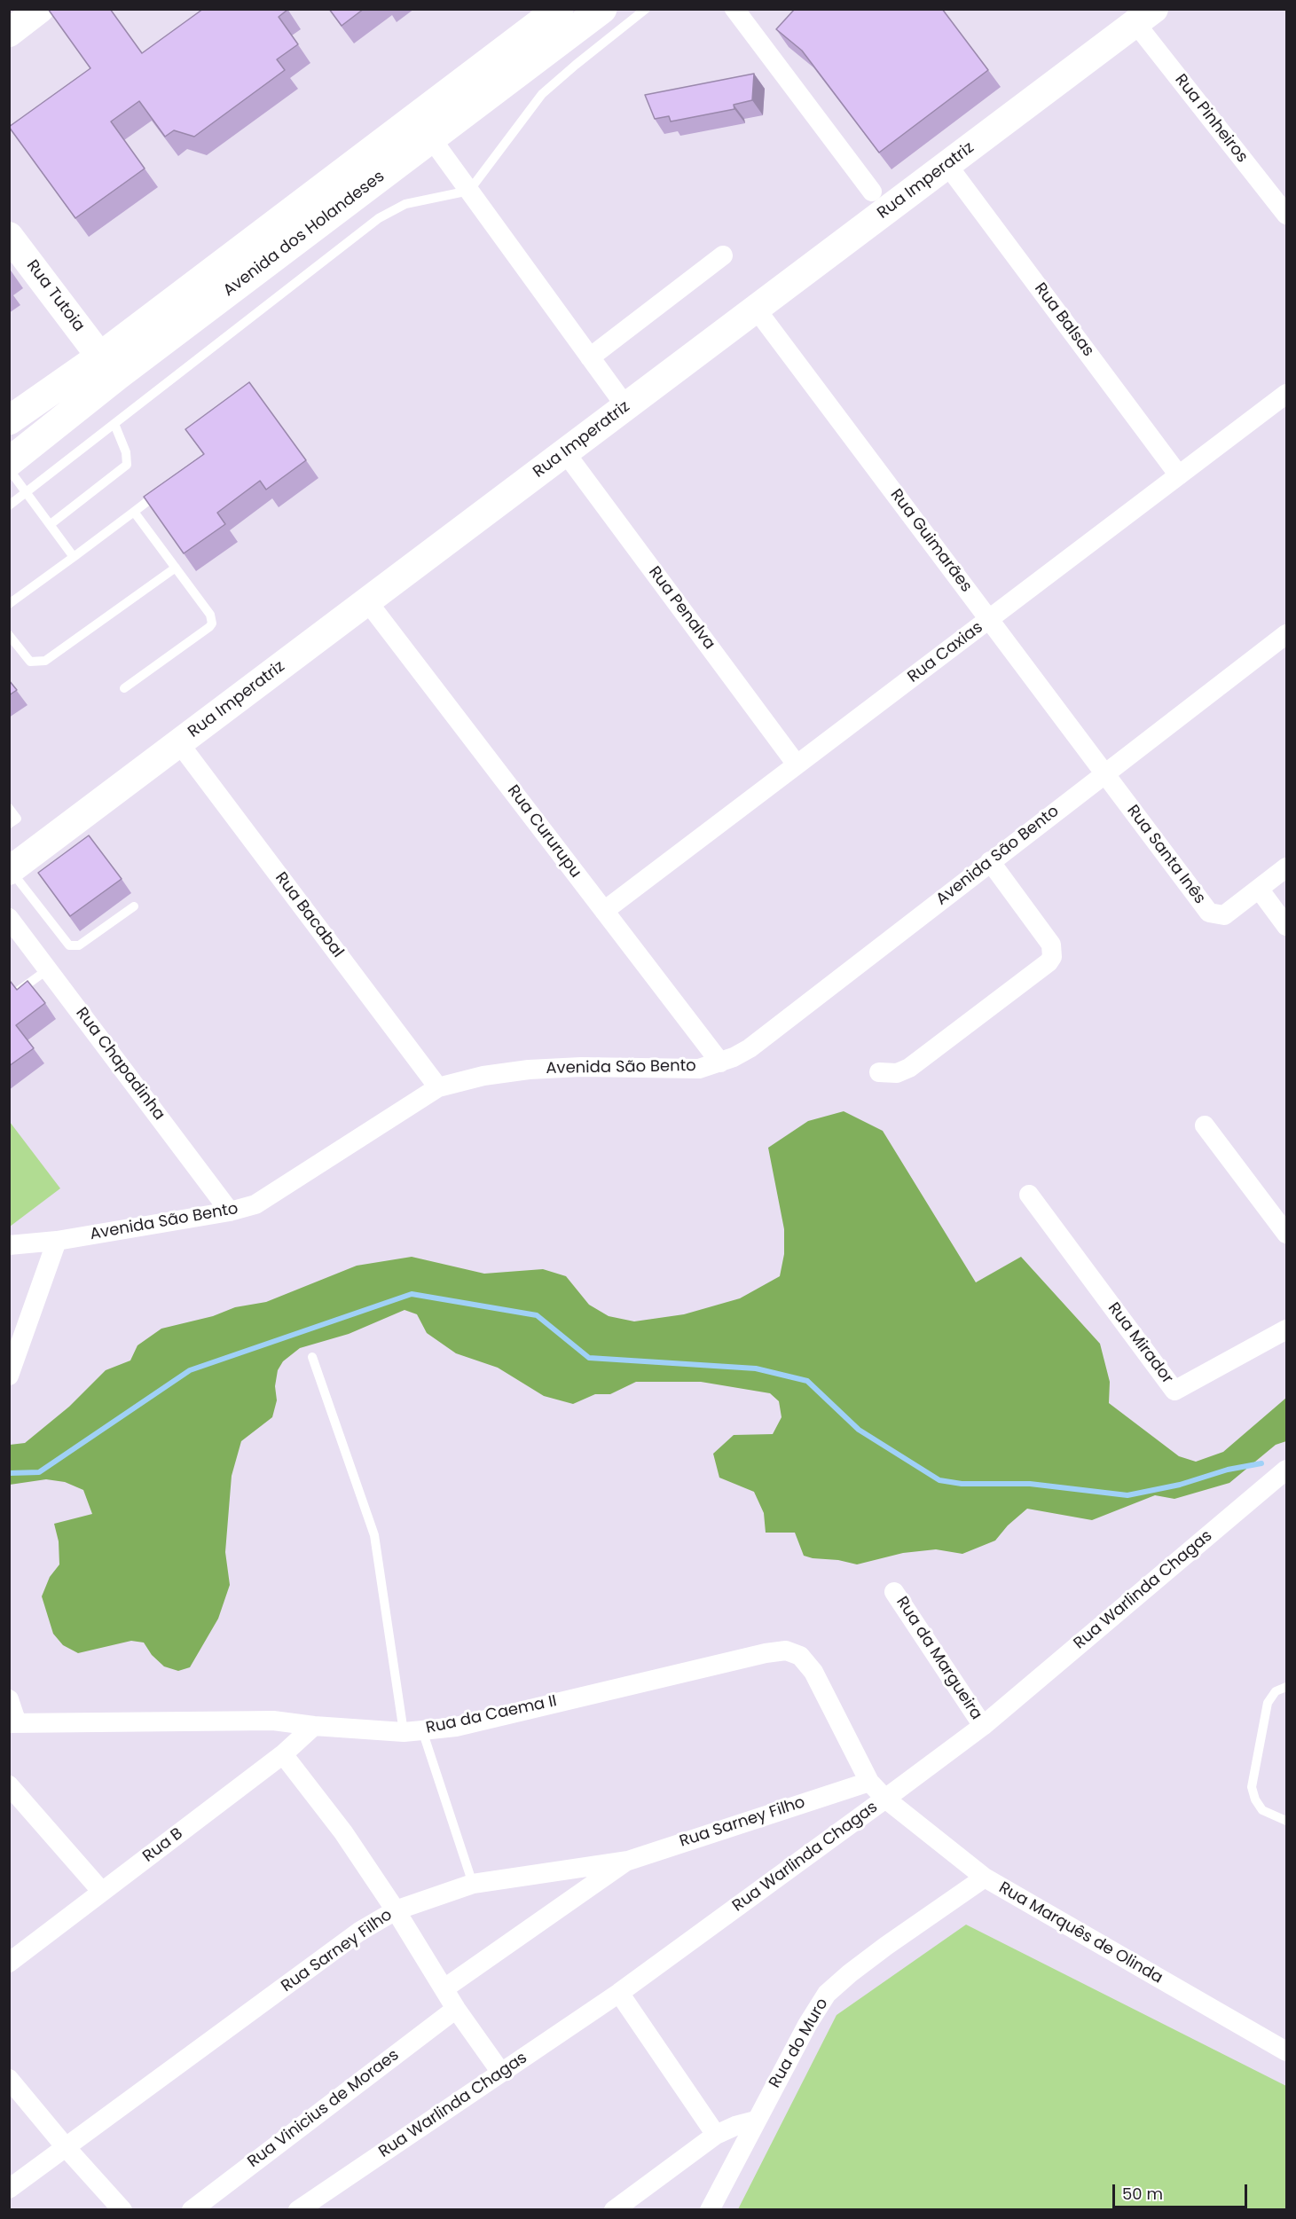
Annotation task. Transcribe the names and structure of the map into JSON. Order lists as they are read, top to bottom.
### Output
{
  "streets": {
    "main road": ["Avenida dos Holandeses"],
    "street": [
      "Rua Pinheiros",
      "Rua Imperatriz",
      "Rua Tutoia",
      "Rua Balsas",
      "Rua Guimarães",
      "Rua Penalva",
      "Rua Caxias",
      "Rua Cururupu",
      "Rua Santa Inês",
      "Avenida São Bento",
      "Rua Bacabal",
      "Rua Chapadinha",
      "Rua Mirador",
      "Rua Warlinda Chagas",
      "Rua da Margueira",
      "Rua da Caema II",
      "Rua Sarney Filho",
      "Rua B",
      "Rua Marquês de Olinda",
      "Rua do Muro",
      "Rua Vinicius de Moraes"
    ]
  },
  "crossings": [
    ["Rua Pinheiros", "Rua Imperatriz"],
    ["Rua Imperatriz", "Rua Balsas"],
    ["Rua Imperatriz", "Rua Guimarães"],
    ["Rua Imperatriz", "Rua Penalva"],
    ["Rua Imperatriz", "Rua Cururupu"],
    ["Rua Imperatriz", "Rua Bacabal"],
    ["Avenida dos Holandeses", "Rua Tutoia"],
    ["Rua Balsas", "Rua Caxias"],
    ["Rua Guimarães", "Rua Caxias"],
    ["Rua Guimarães", "Rua Santa Inês"],
    ["Rua Guimarães", "Avenida São Bento"],
    ["Rua Penalva", "Rua Caxias"],
    ["Rua Caxias", "Rua Cururupu"],
    ["Rua Cururupu", "Avenida São Bento"],
    ["Rua Santa Inês", "Avenida São Bento"],
    ["Avenida São Bento", "Rua Bacabal"],
    ["Avenida São Bento", "Rua Chapadinha"],
    ["Rua Warlinda Chagas", "Rua da Margueira"],
    ["Rua Warlinda Chagas", "Rua da Caema II"],
    ["Rua Warlinda Chagas", "Rua Marquês de Olinda"],
    ["Rua da Caema II", "Rua Sarney Filho"],
    ["Rua da Caema II", "Rua B"],
    ["Rua da Caema II", "Rua Marquês de Olinda"],
    ["Rua Marquês de Olinda", "Rua do Muro"]
  ],
  "scale_bar": "50 m"
}
